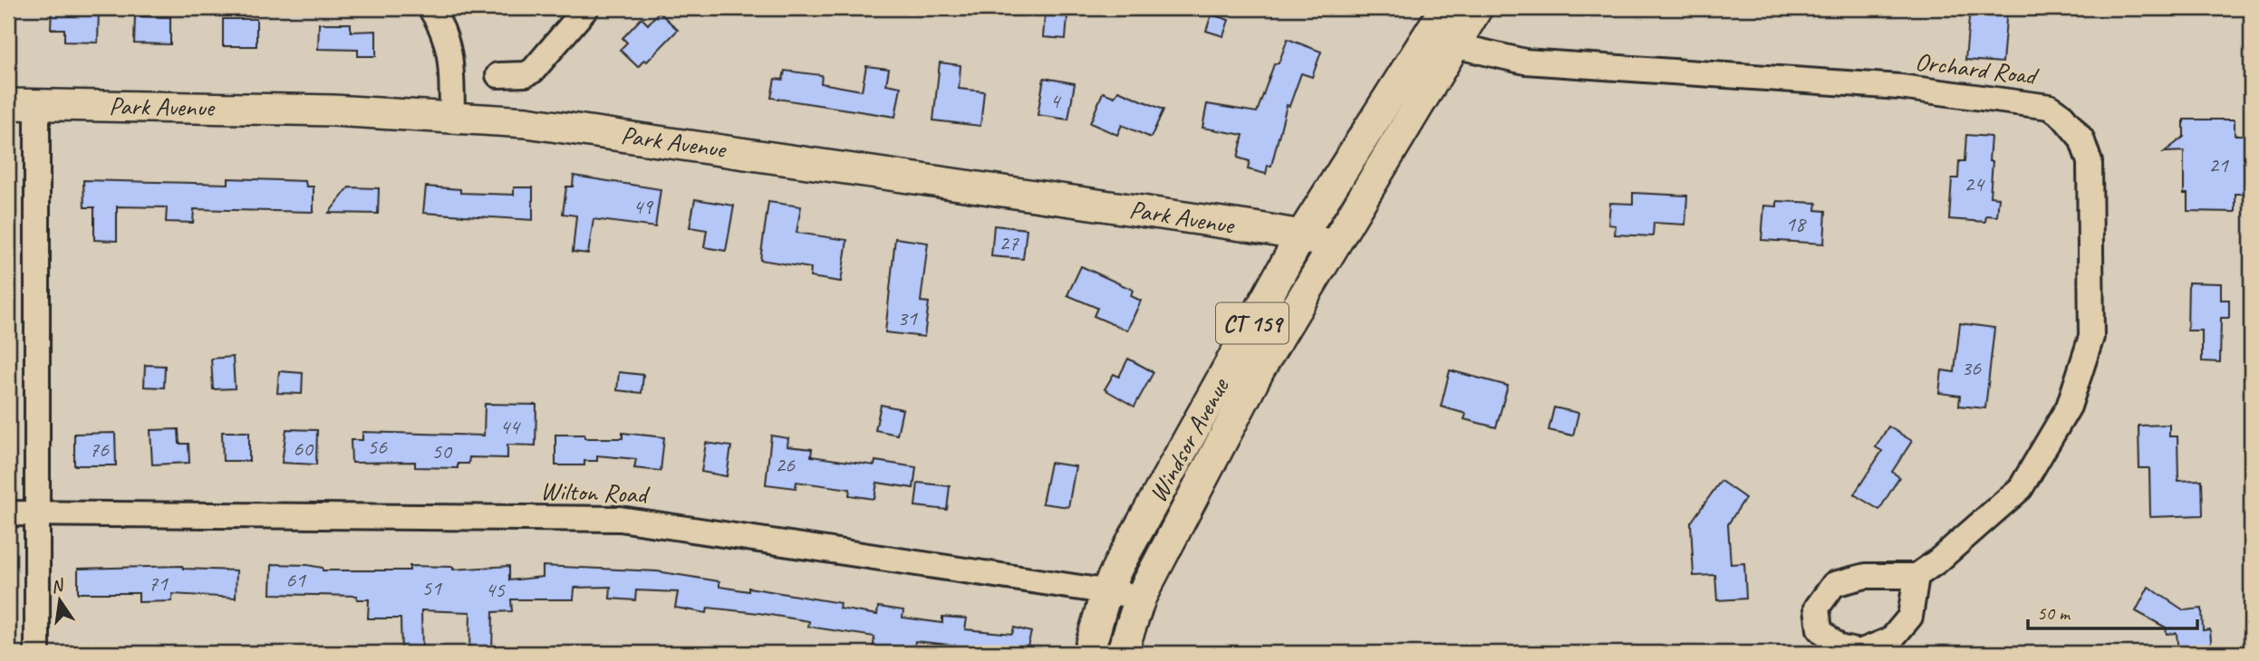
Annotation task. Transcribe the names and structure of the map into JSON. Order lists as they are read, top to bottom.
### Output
{
  "streets": {
    "main road": ["Park Avenue", "CT 159", "Windsor Avenue"],
    "street": ["Orchard Road", "Wilton Road"]
  },
  "crossings": [
    ["Orchard Road", "Windsor Avenue"],
    ["Park Avenue", "Windsor Avenue"],
    ["Windsor Avenue", "Wilton Road"]
  ],
  "house_numbers": [
    "4",
    "21",
    "24",
    "49",
    "18",
    "27",
    "31",
    "36",
    "44",
    "56",
    "60",
    "76",
    "50",
    "26",
    "61",
    "71",
    "51",
    "45"
  ],
  "scale_bar": "50 m",
  "north": "top"
}
